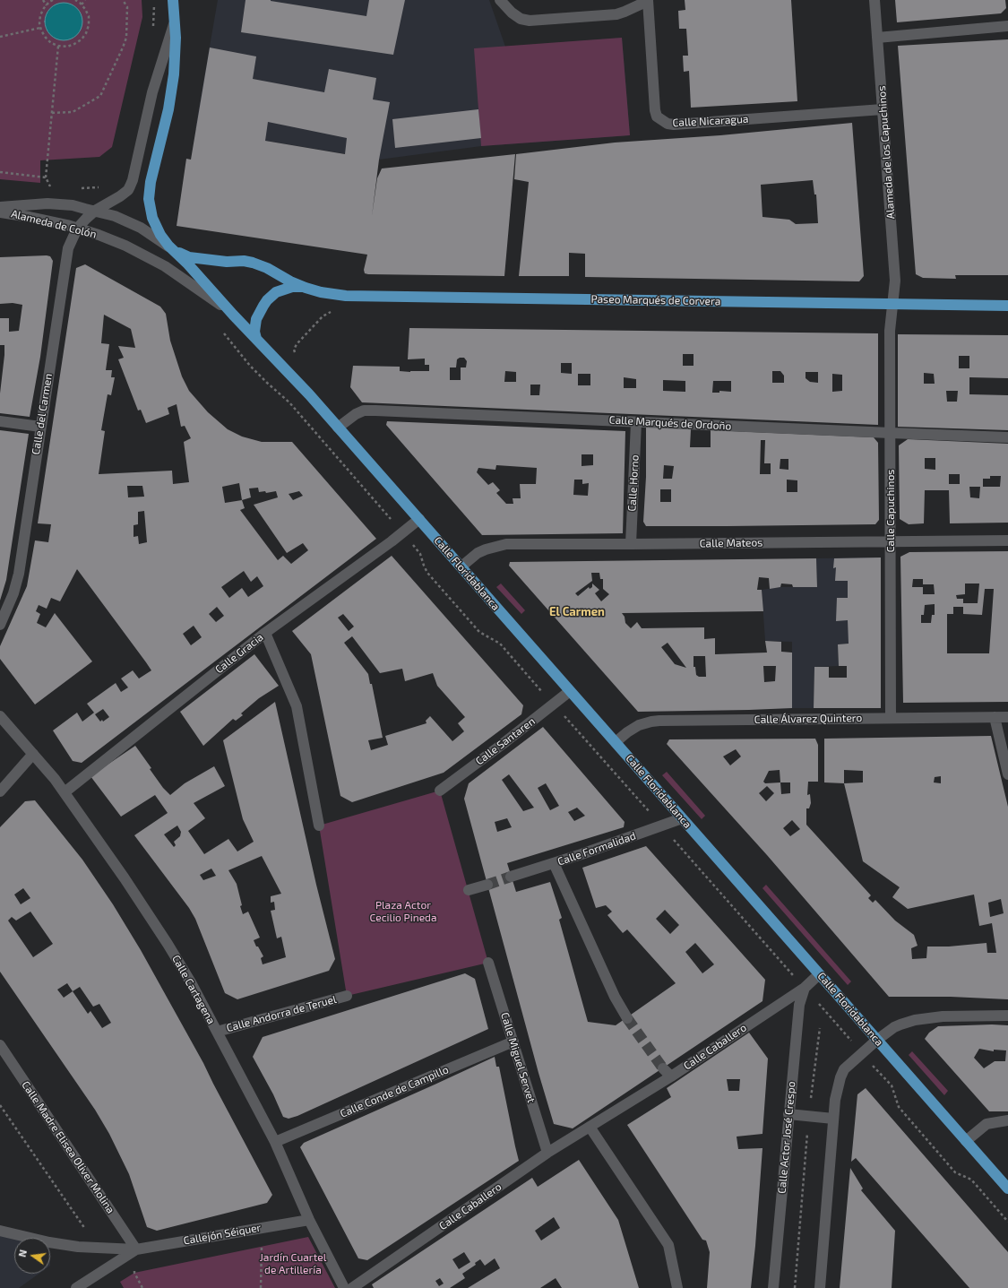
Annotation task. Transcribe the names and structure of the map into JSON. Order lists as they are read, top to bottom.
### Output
{
  "streets": {
    "main road": ["Paseo Marqués de Corvera", "Calle Floridablanca"],
    "street": [
      "Calle Nicaragua",
      "Alameda de los Capuchinos",
      "Alameda de Colón",
      "Calle del Carmen",
      "Calle Marqués de Ordoño",
      "Calle Horno",
      "Calle Capuchinos",
      "Calle Mateos",
      "Calle Gracia",
      "Calle Álvarez Quintero",
      "Calle Santaren",
      "Calle Formalidad",
      "Calle Cartagena",
      "Calle Andorra de Teruel",
      "Calle Caballero",
      "Calle Miguel Servet",
      "Calle Conde de Campillo",
      "Calle Actor José Crespo",
      "Calle Madre Elisea Oliver Molina",
      "Callejón Séiquer"
    ]
  },
  "crossings": [
    ["Calle Nicaragua", "Alameda de los Capuchinos"],
    ["Alameda de los Capuchinos", "Paseo Marqués de Corvera"],
    ["Alameda de los Capuchinos", "Calle Capuchinos"],
    ["Alameda de Colón", "Calle del Carmen"],
    ["Alameda de Colón", "Calle Floridablanca"],
    ["Paseo Marqués de Corvera", "Calle Capuchinos"],
    ["Calle del Carmen", "Calle Floridablanca"],
    ["Calle Marqués de Ordoño", "Calle Horno"],
    ["Calle Marqués de Ordoño", "Calle Capuchinos"],
    ["Calle Marqués de Ordoño", "Calle Floridablanca"],
    ["Calle Horno", "Calle Mateos"],
    ["Calle Capuchinos", "Calle Mateos"],
    ["Calle Capuchinos", "Calle Álvarez Quintero"],
    ["Calle Mateos", "Calle Floridablanca"],
    ["Calle Floridablanca", "Calle Gracia"],
    ["Calle Floridablanca", "Calle Álvarez Quintero"],
    ["Calle Floridablanca", "Calle Santaren"],
    ["Calle Floridablanca", "Calle Formalidad"],
    ["Calle Floridablanca", "Calle Caballero"],
    ["Calle Gracia", "Calle Cartagena"],
    ["Calle Cartagena", "Calle Andorra de Teruel"],
    ["Calle Cartagena", "Calle Conde de Campillo"],
    ["Calle Cartagena", "Callejón Séiquer"],
    ["Calle Caballero", "Calle Miguel Servet"],
    ["Calle Caballero", "Calle Actor José Crespo"],
    ["Calle Miguel Servet", "Calle Conde de Campillo"],
    ["Calle Madre Elisea Oliver Molina", "Callejón Séiquer"]
  ],
  "districts": ["El Carmen"],
  "parks": ["Plaza Actor Cecilio Pineda", "Jardín Cuartel de Artillería"],
  "north": "left"
}
